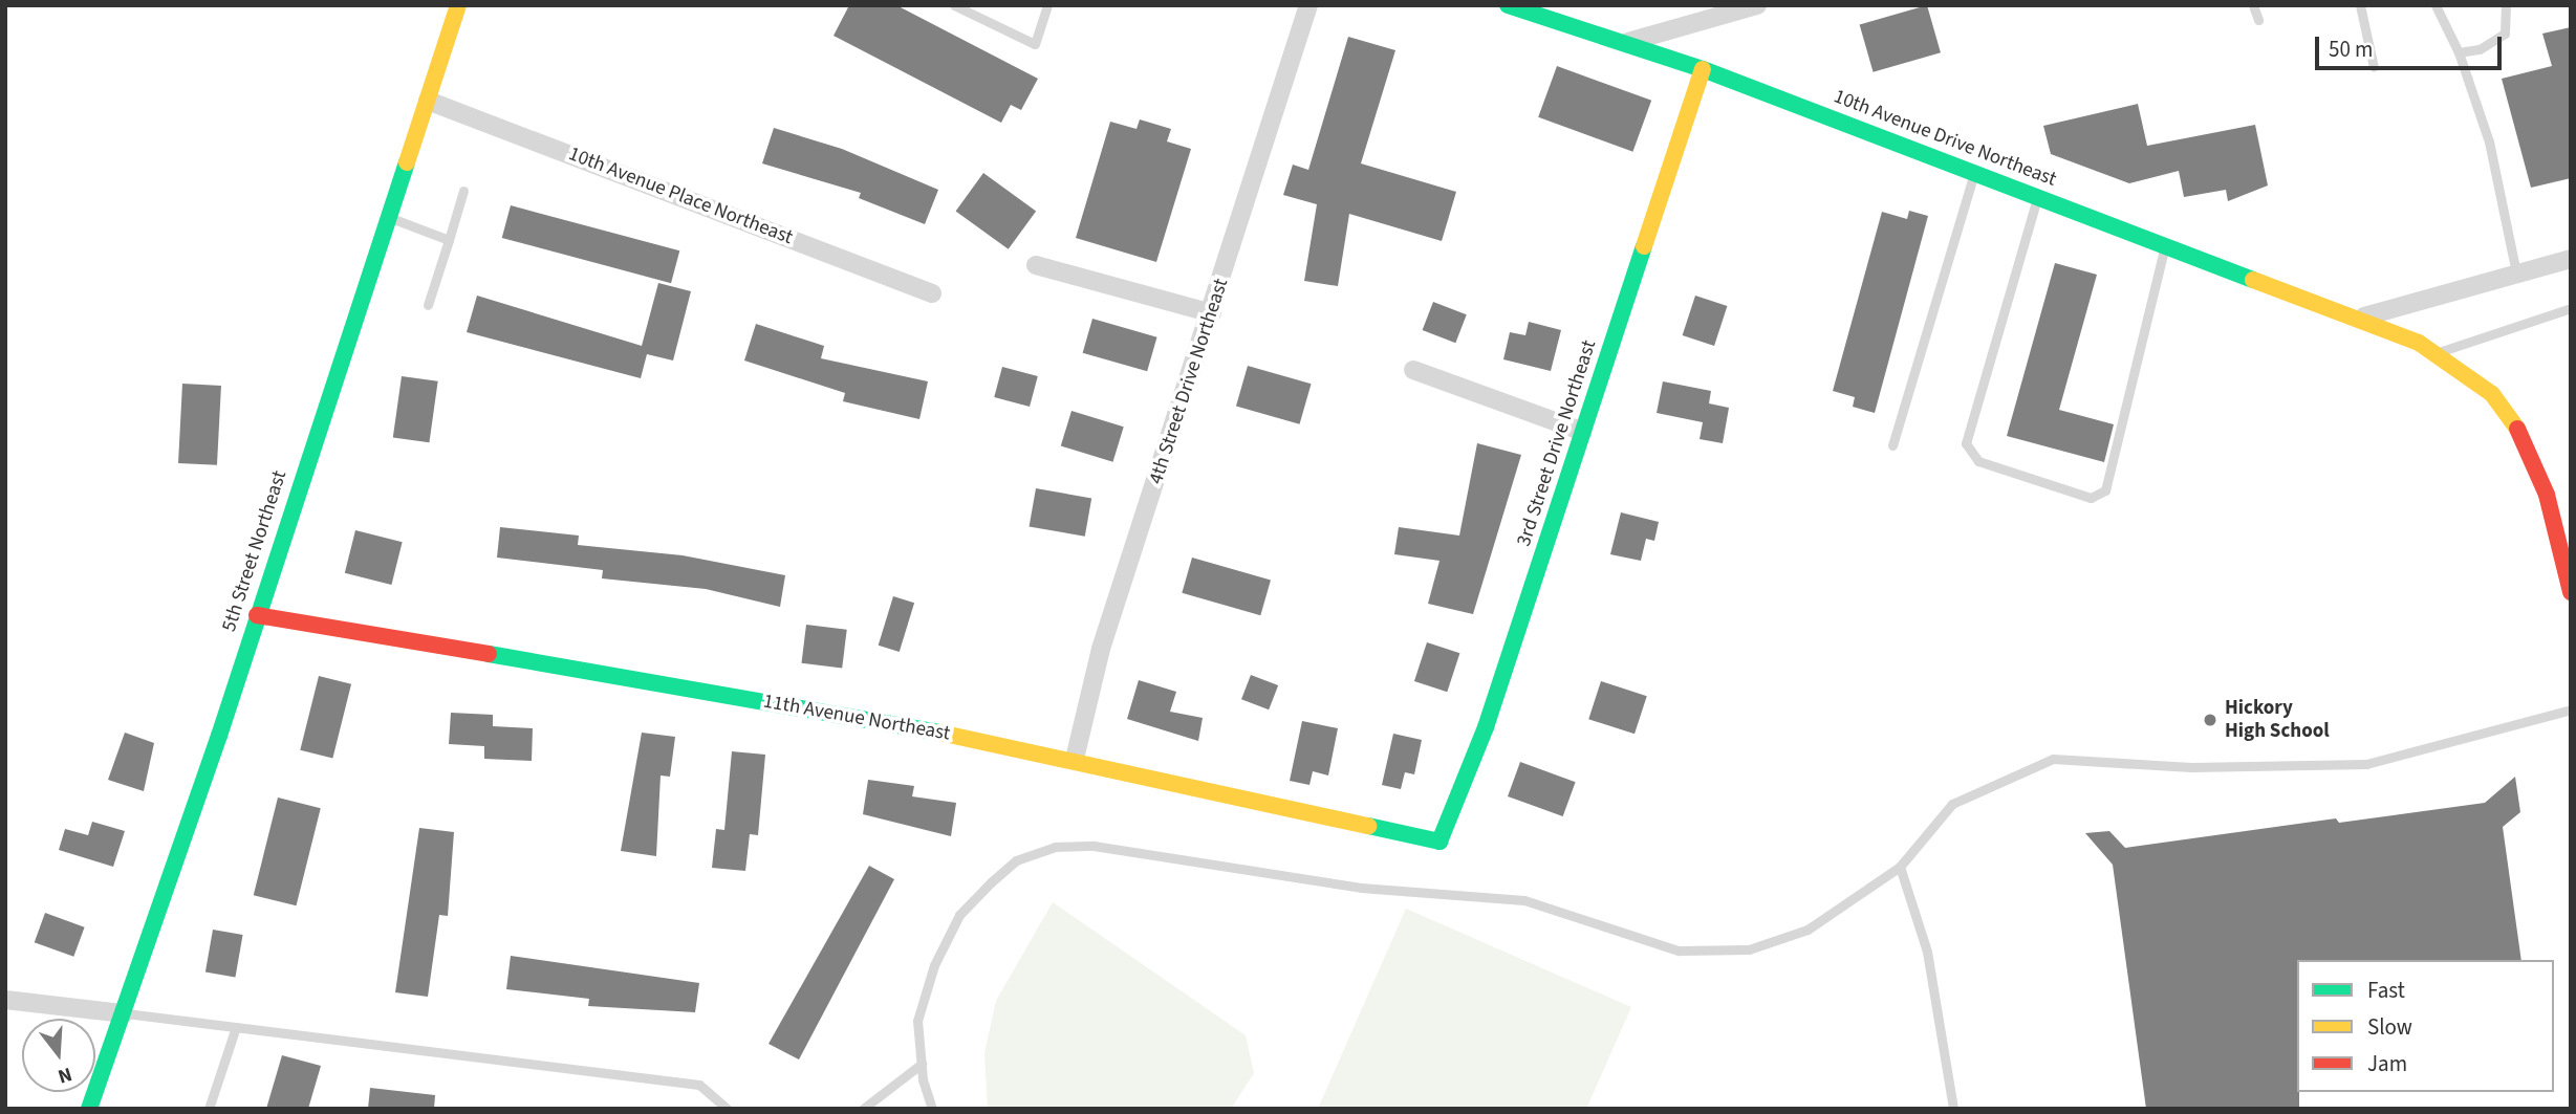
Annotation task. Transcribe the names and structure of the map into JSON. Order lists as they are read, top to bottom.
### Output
{
  "streets": {
    "street": [
      "10th Avenue Drive Northeast",
      "10th Avenue Place Northeast",
      "4th Street Drive Northeast",
      "3rd Street Drive Northeast",
      "5th Street Northeast",
      "11th Avenue Northeast"
    ]
  },
  "crossings": [
    ["10th Avenue Drive Northeast", "3rd Street Drive Northeast"],
    ["10th Avenue Place Northeast", "5th Street Northeast"],
    ["4th Street Drive Northeast", "11th Avenue Northeast"],
    ["3rd Street Drive Northeast", "11th Avenue Northeast"],
    ["5th Street Northeast", "11th Avenue Northeast"]
  ],
  "places": ["Hickory High School"],
  "legend": ["Fast", "Slow", "Jam"],
  "scale_bar": "50 m",
  "north": "bottom"
}
